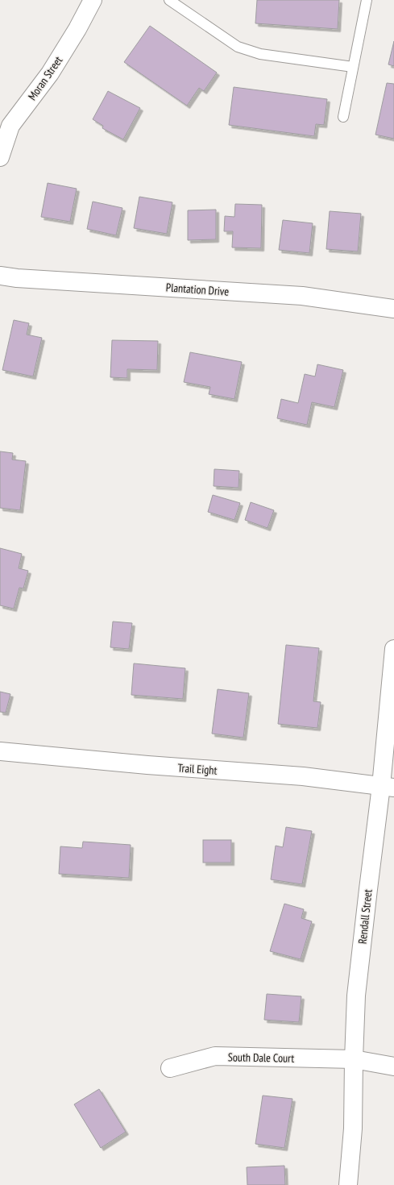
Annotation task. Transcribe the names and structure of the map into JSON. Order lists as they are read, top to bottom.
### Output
{
  "streets": {
    "street": [
      "Moran Street",
      "Plantation Drive",
      "Trail Eight",
      "Rendall Street",
      "South Dale Court"
    ]
  },
  "crossings": [
    ["Trail Eight", "Rendall Street"],
    ["Rendall Street", "South Dale Court"]
  ]
}
